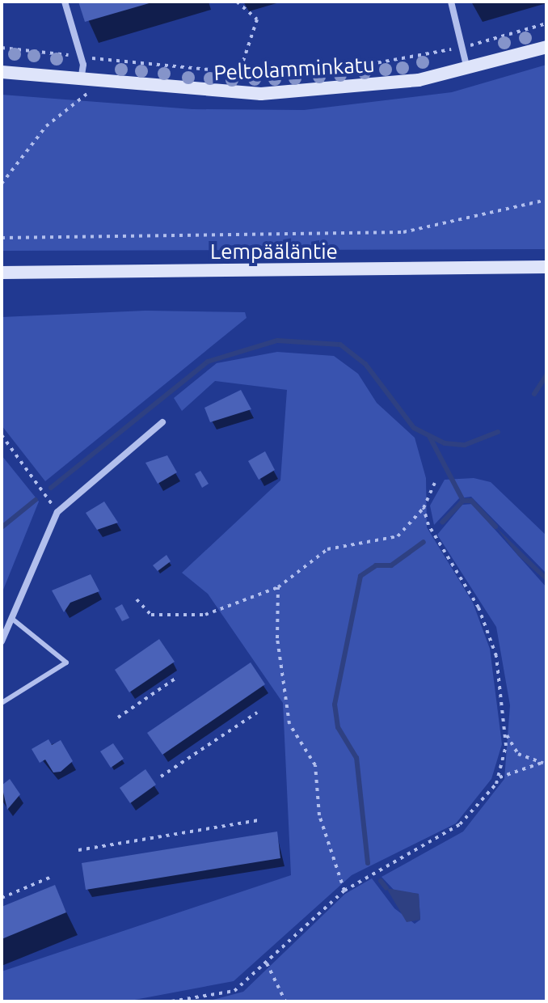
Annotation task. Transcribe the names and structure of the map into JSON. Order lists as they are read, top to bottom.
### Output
{
  "streets": {
    "street": ["Peltolamminkatu", "Lempääläntie"]
  }
}
